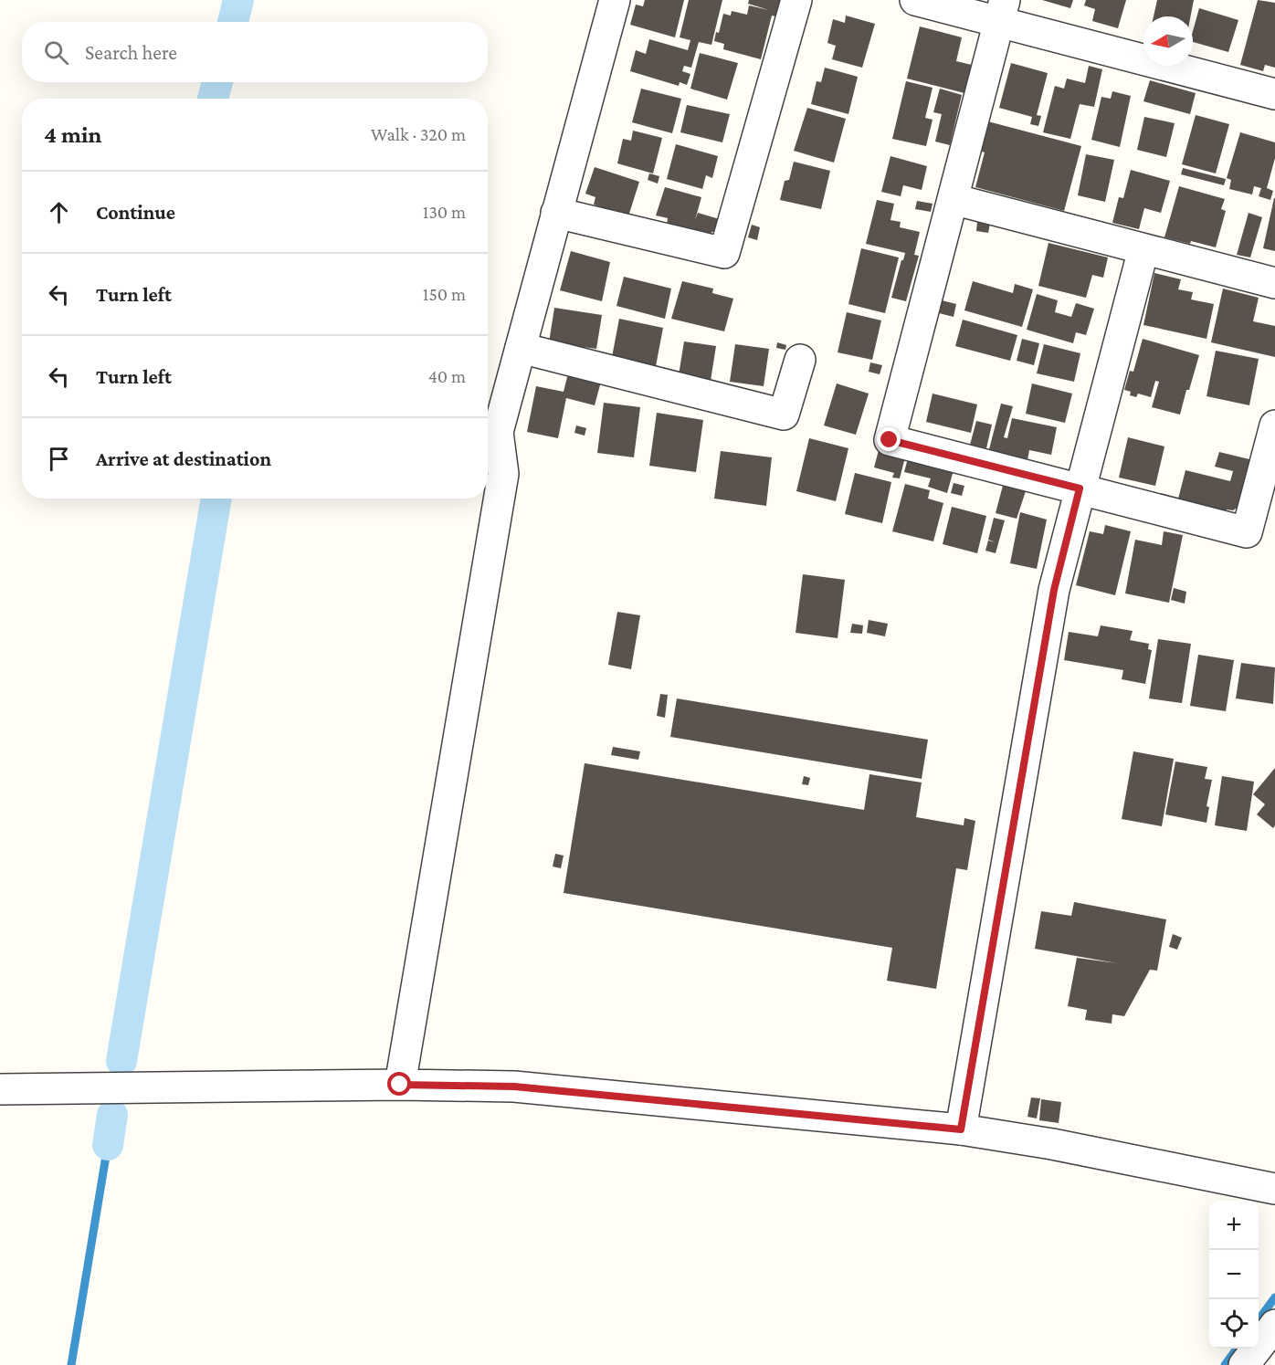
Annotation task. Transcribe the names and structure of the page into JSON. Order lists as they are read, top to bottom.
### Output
{
  "north": "left",
  "page": {
    "search": "Search here",
    "heading": ["4 min", "Walk · 320 m"],
    "list": [
      ["Continue", "130 m"],
      ["Turn left", "150 m"],
      ["Turn left", "40 m"],
      "Arrive at destination"
    ],
    "map_buttons": ["+", "−"]
  }
}
